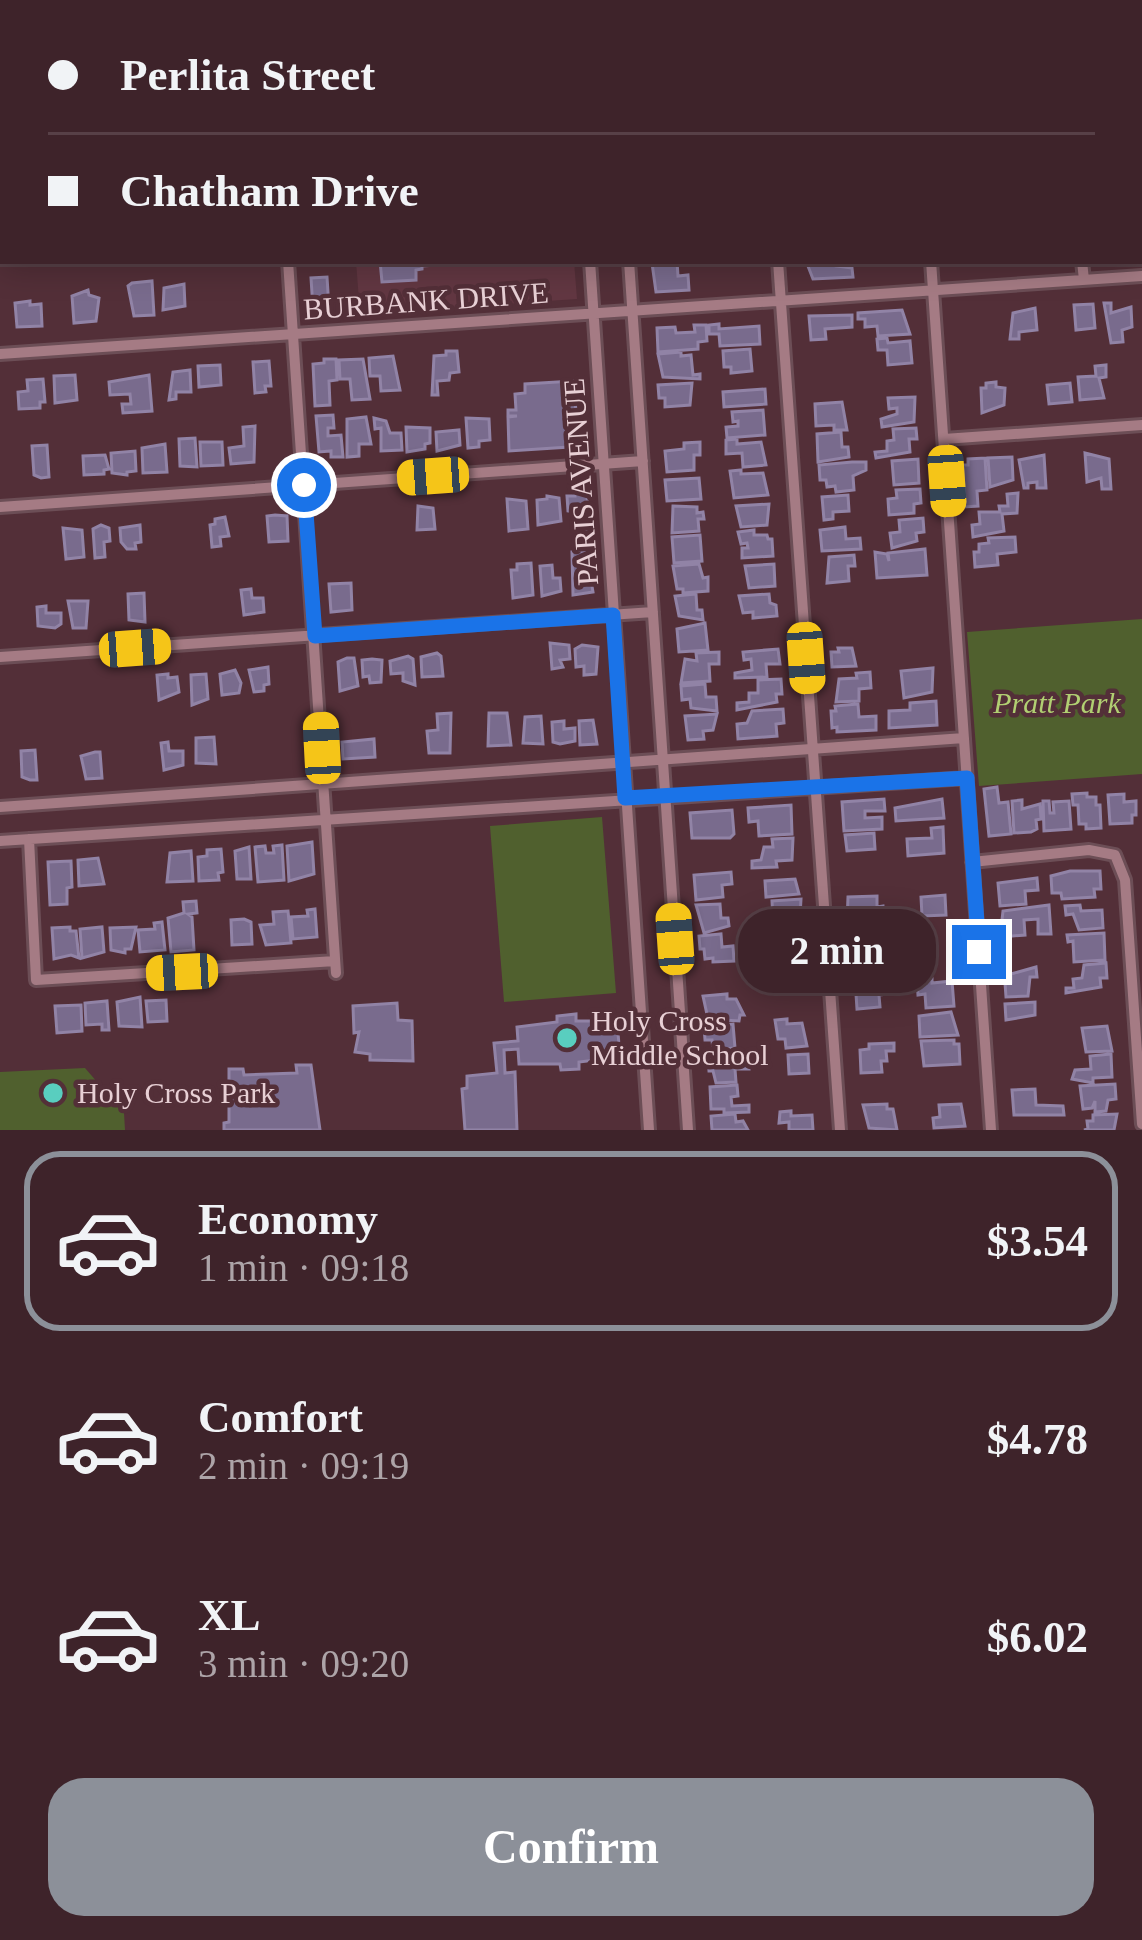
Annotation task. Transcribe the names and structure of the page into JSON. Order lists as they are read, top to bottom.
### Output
{
  "streets": {
    "street": ["BURBANK DRIVE", "PARIS AVENUE"]
  },
  "crossings": [
    ["BURBANK DRIVE", "PARIS AVENUE"]
  ],
  "parks": ["Pratt Park"],
  "places": ["Holy Cross Middle School", "Holy Cross Park"],
  "page": {
    "banner": ["Perlita Street", "Chatham Drive"],
    "bubble": "2 min",
    "list": [
      {
        "name": "Economy",
        "note": "1 min · 09:18",
        "value": "$3.54"
      },
      {
        "name": "Comfort",
        "note": "2 min · 09:19",
        "value": "$4.78"
      },
      {
        "name": "XL",
        "note": "3 min · 09:20",
        "value": "$6.02"
      }
    ],
    "buttons": "Confirm"
  }
}
